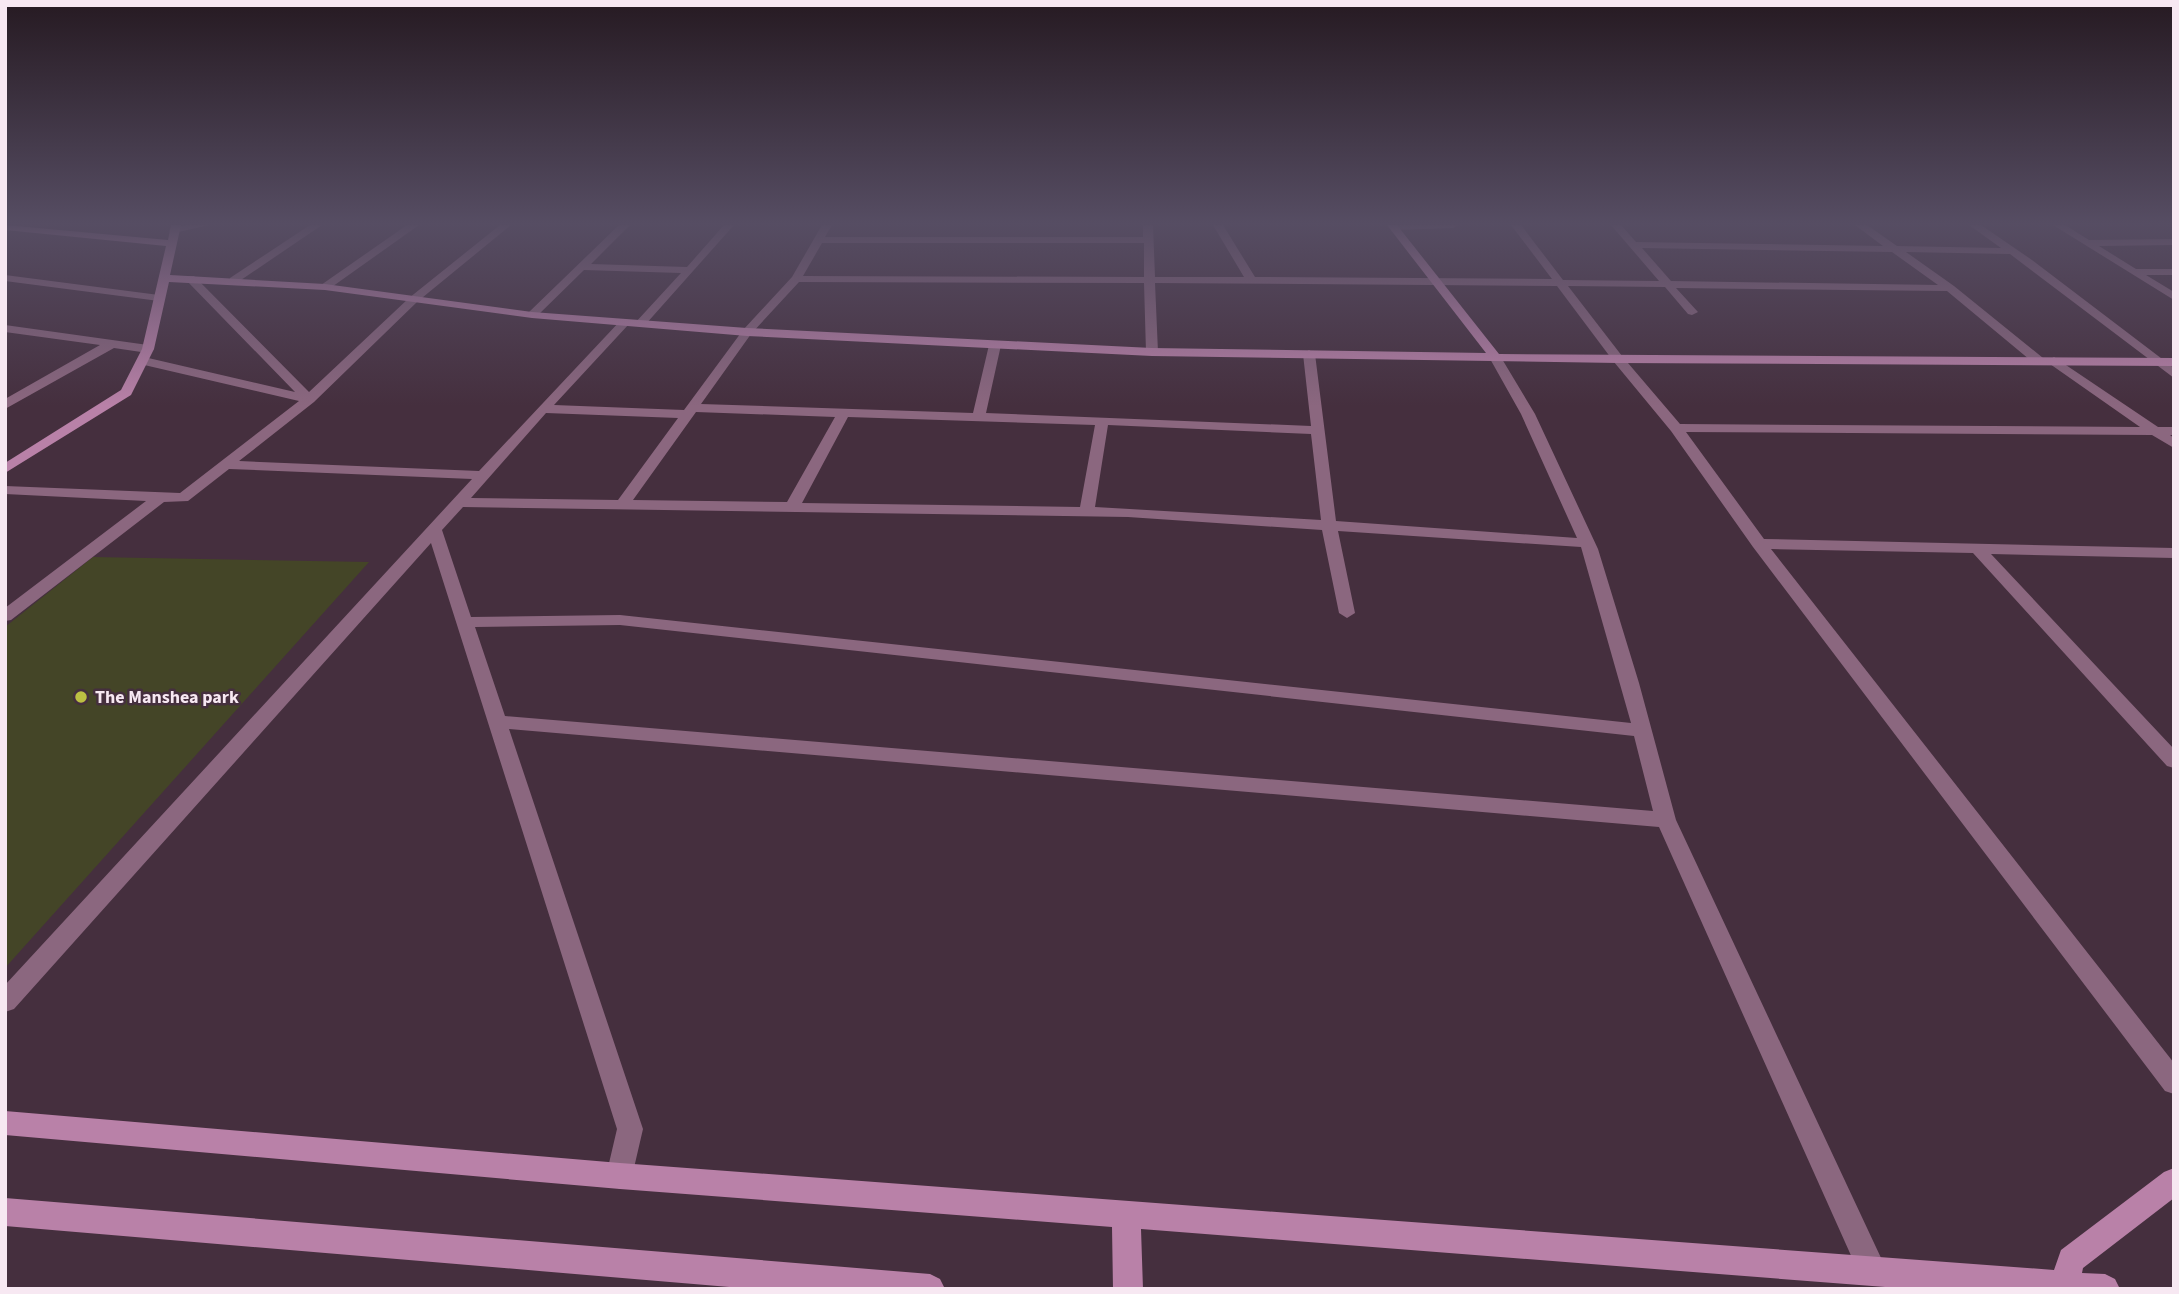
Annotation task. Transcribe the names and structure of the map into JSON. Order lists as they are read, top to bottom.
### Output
{
  "places": ["The Manshea park"]
}
